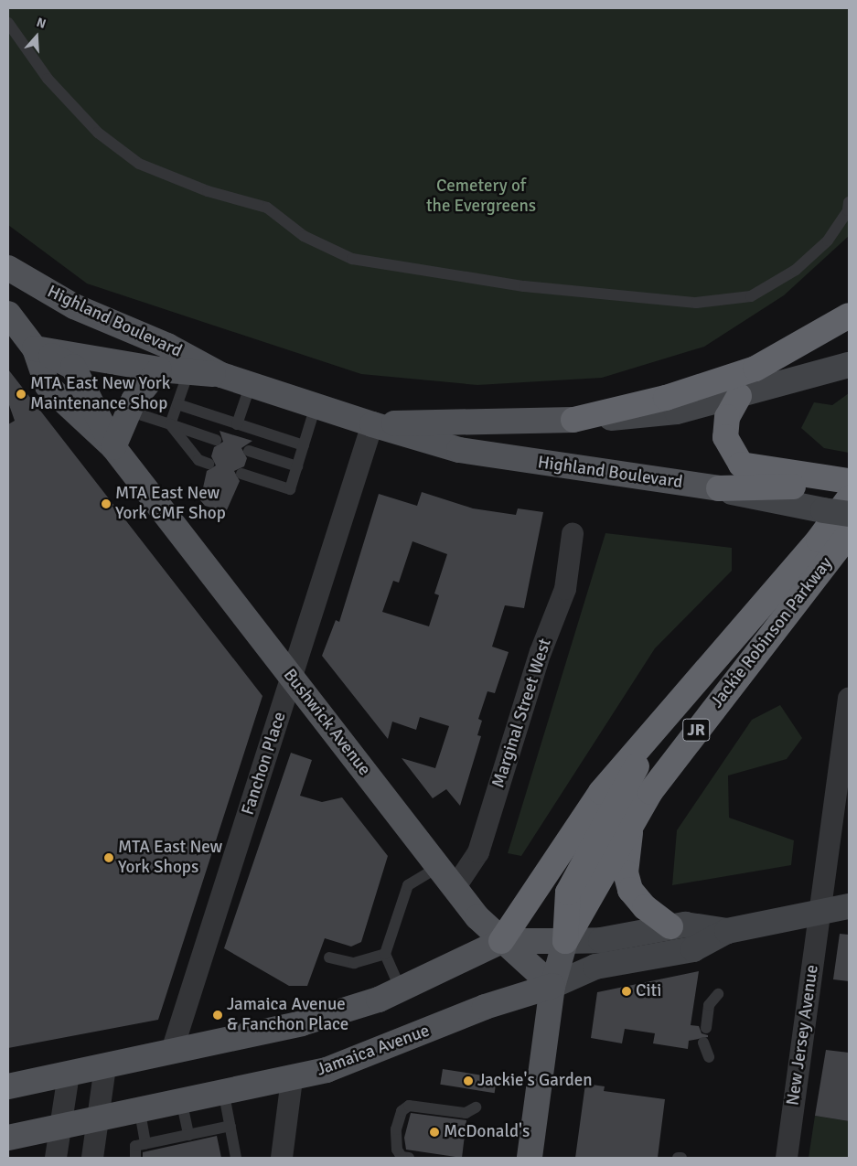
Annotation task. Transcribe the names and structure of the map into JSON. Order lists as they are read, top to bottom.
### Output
{
  "streets": {
    "highway": ["Jackie Robinson Parkway", "JR"],
    "main road": ["Highland Boulevard", "Bushwick Avenue", "Jamaica Avenue"],
    "street": ["Marginal Street West", "Fanchon Place", "New Jersey Avenue"]
  },
  "crossings": [
    ["Highland Boulevard", "Bushwick Avenue"],
    ["Highland Boulevard", "Fanchon Place"],
    ["Jackie Robinson Parkway", "Jamaica Avenue"],
    ["Marginal Street West", "Bushwick Avenue"],
    ["Bushwick Avenue", "Fanchon Place"],
    ["Bushwick Avenue", "Jamaica Avenue"],
    ["Fanchon Place", "Jamaica Avenue"],
    ["New Jersey Avenue", "Jamaica Avenue"]
  ],
  "parks": ["Cemetery of the Evergreens"],
  "places": [
    "MTA East New York Maintenance Shop",
    "MTA East New York CMF Shop",
    "MTA East New York Shops",
    "Citi",
    "Jamaica Avenue & Fanchon Place",
    "Jackie's Garden",
    "McDonald's"
  ],
  "north": "top"
}
